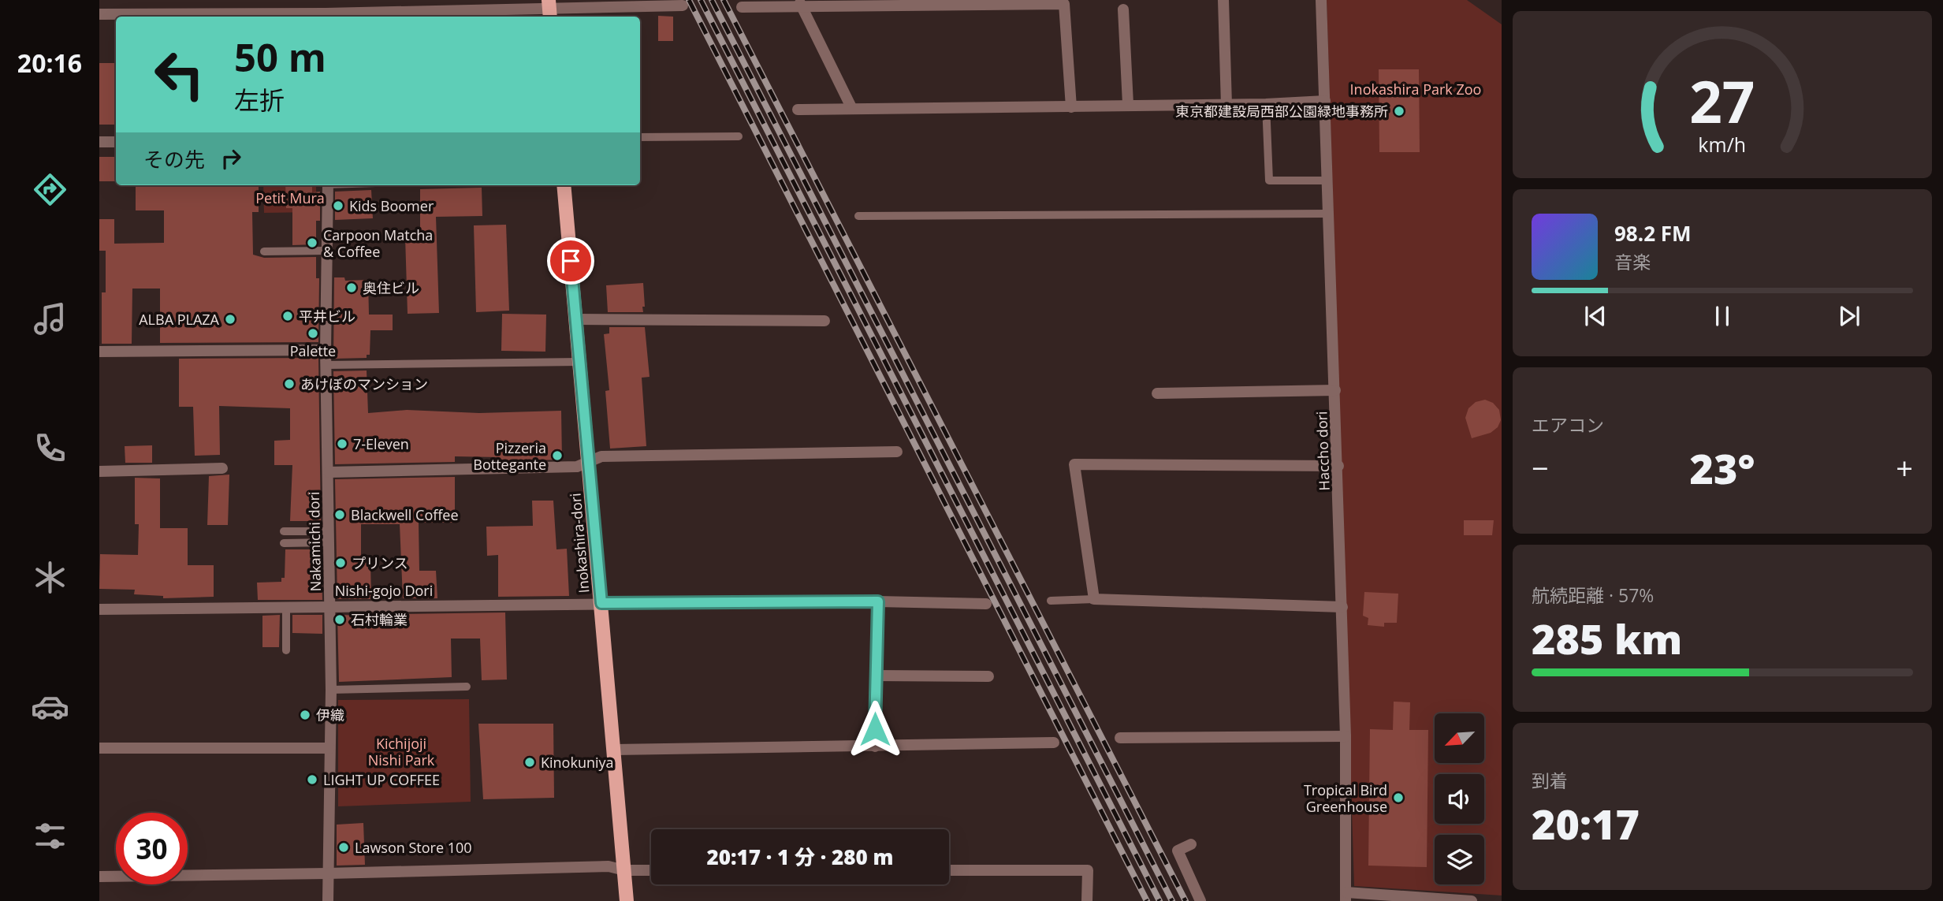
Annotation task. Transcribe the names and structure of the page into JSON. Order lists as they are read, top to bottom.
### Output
{
  "streets": {
    "main road": ["Inokashira-dori"],
    "street": ["Haccho dori", "Nakamichi dori", "Nishi-gojo Dori"]
  },
  "crossings": [
    ["Nakamichi dori", "Nishi-gojo Dori"],
    ["Inokashira-dori", "Nishi-gojo Dori"]
  ],
  "parks": ["Inokashira Park Zoo", "Petit Mura", "Kichijoji Nishi Park"],
  "places": [
    "東京都建設局西部公園緑地事務所",
    "Kids Boomer",
    "Carpoon Matcha & Coffee",
    "奥住ビル",
    "平井ビル",
    "ALBA PLAZA",
    "Palette",
    "あけぼのマンション",
    "7-Eleven",
    "Pizzeria Bottegante",
    "Blackwell Coffee",
    "プリンス",
    "石村輪業",
    "伊織",
    "Kinokuniya",
    "LIGHT UP COFFEE",
    "Tropical Bird Greenhouse",
    "Lawson Store 100"
  ],
  "north": "bottom left",
  "page": {
    "tabs": "20:16",
    "turn": ["50 m", "左折"],
    "then": "その先",
    "song": ["98.2 FM", "音楽"],
    "tile": [
      "エアコン",
      ["航続距離 · 57%", "285 km"],
      ["到着", "20:17"]
    ],
    "heat": ["−", "23°", "+"],
    "limit": "30",
    "trip": "20:17 · 1 分 · 280 m",
    "gauge": ["27", "km/h"]
  }
}
